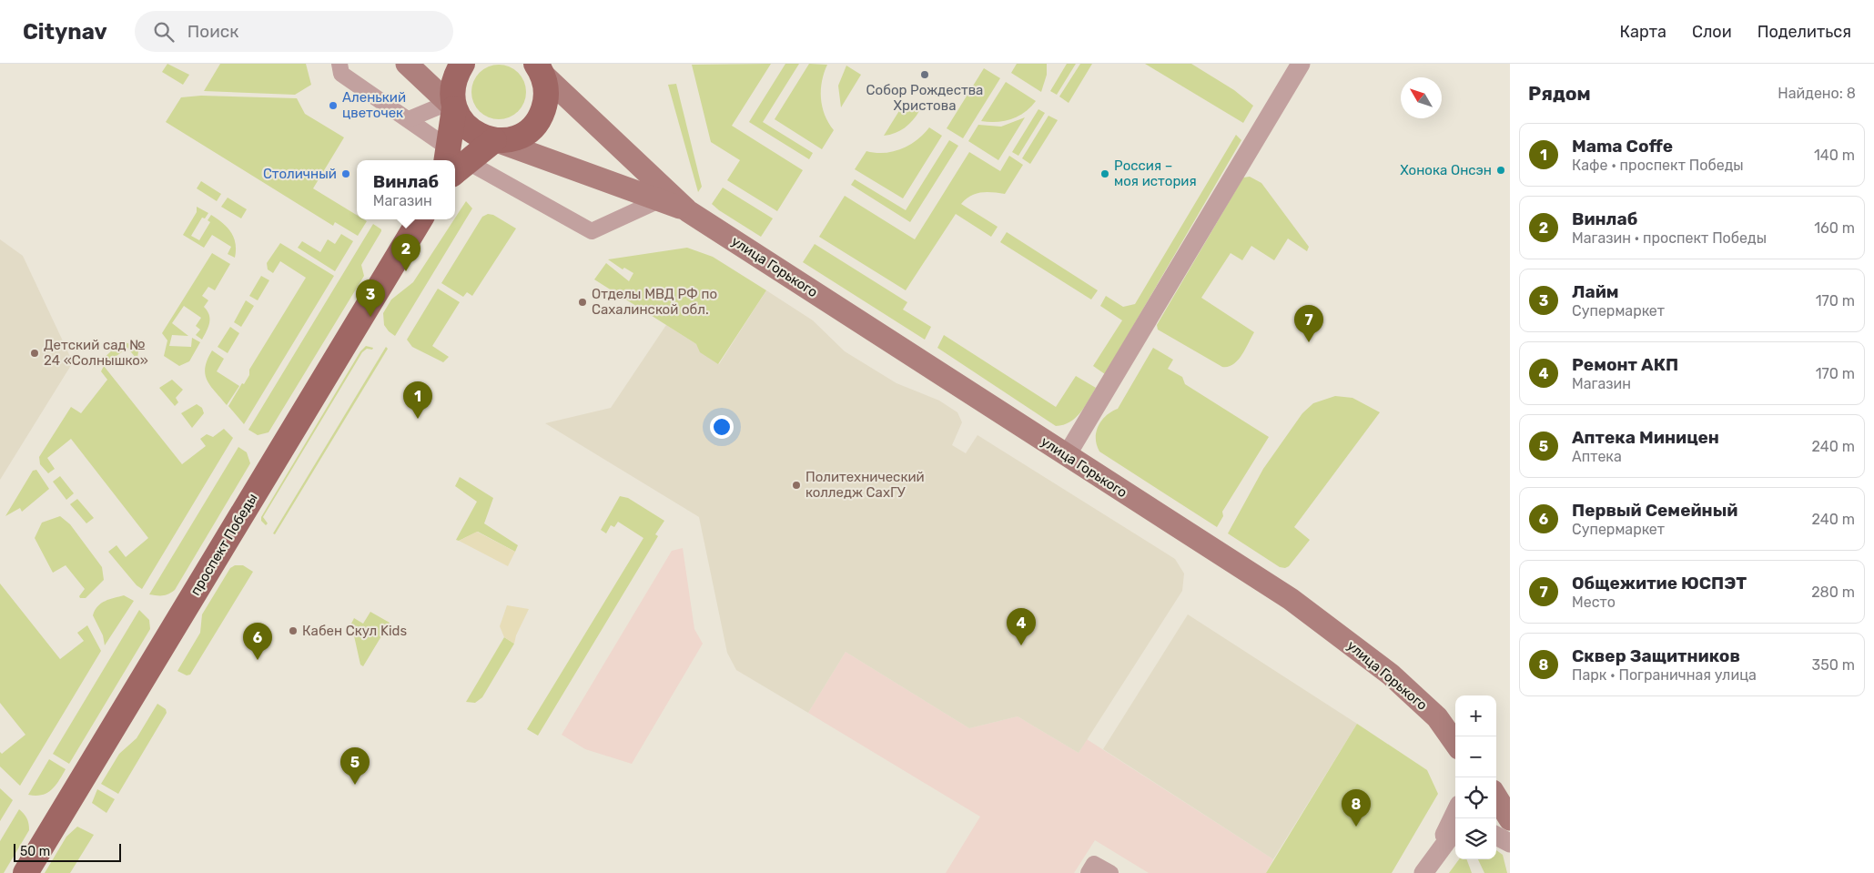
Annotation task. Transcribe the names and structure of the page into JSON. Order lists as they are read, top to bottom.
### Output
{
  "streets": {
    "main road": ["улица Горького", "проспект Победы"]
  },
  "places": [
    "Собор Рождества Христова",
    "Аленький цветочек",
    "Хонока Онсэн",
    "Столичный",
    "Россия – моя история",
    "Отделы МВД РФ по Сахалинской обл.",
    "Детский сад № 24 «Солнышко»",
    "Политехнический колледж СахГУ",
    "Кабен Скул Kids"
  ],
  "scale_bar": "50 m",
  "north": "top left",
  "page": {
    "header": "Citynav",
    "search": "Поиск",
    "nav": ["Карта", "Слои", "Поделиться"],
    "heading": ["Рядом", "Найдено: 8"],
    "list": [
      {
        "mark": "1",
        "name": "Mama Coffe",
        "note": "Кафе · проспект Победы",
        "value": "140 m"
      },
      {
        "mark": "2",
        "name": "Винлаб",
        "note": "Магазин · проспект Победы",
        "value": "160 m"
      },
      {
        "mark": "3",
        "name": "Лайм",
        "note": "Супермаркет",
        "value": "170 m"
      },
      {
        "mark": "4",
        "name": "Ремонт АКП",
        "note": "Магазин",
        "value": "170 m"
      },
      {
        "mark": "5",
        "name": "Аптека Миницен",
        "note": "Аптека",
        "value": "240 m"
      },
      {
        "mark": "6",
        "name": "Первый Семейный",
        "note": "Супермаркет",
        "value": "240 m"
      },
      {
        "mark": "7",
        "name": "Общежитие ЮСПЭТ",
        "note": "Место",
        "value": "280 m"
      },
      {
        "mark": "8",
        "name": "Сквер Защитников",
        "note": "Парк · Пограничная улица",
        "value": "350 m"
      }
    ],
    "popup": ["Винлаб", "Магазин"],
    "pins": [
      "2",
      "3",
      "7",
      "1",
      "4",
      "6",
      "5",
      "8"
    ],
    "map_buttons": ["+", "−"],
    "scale": "50 m"
  }
}
